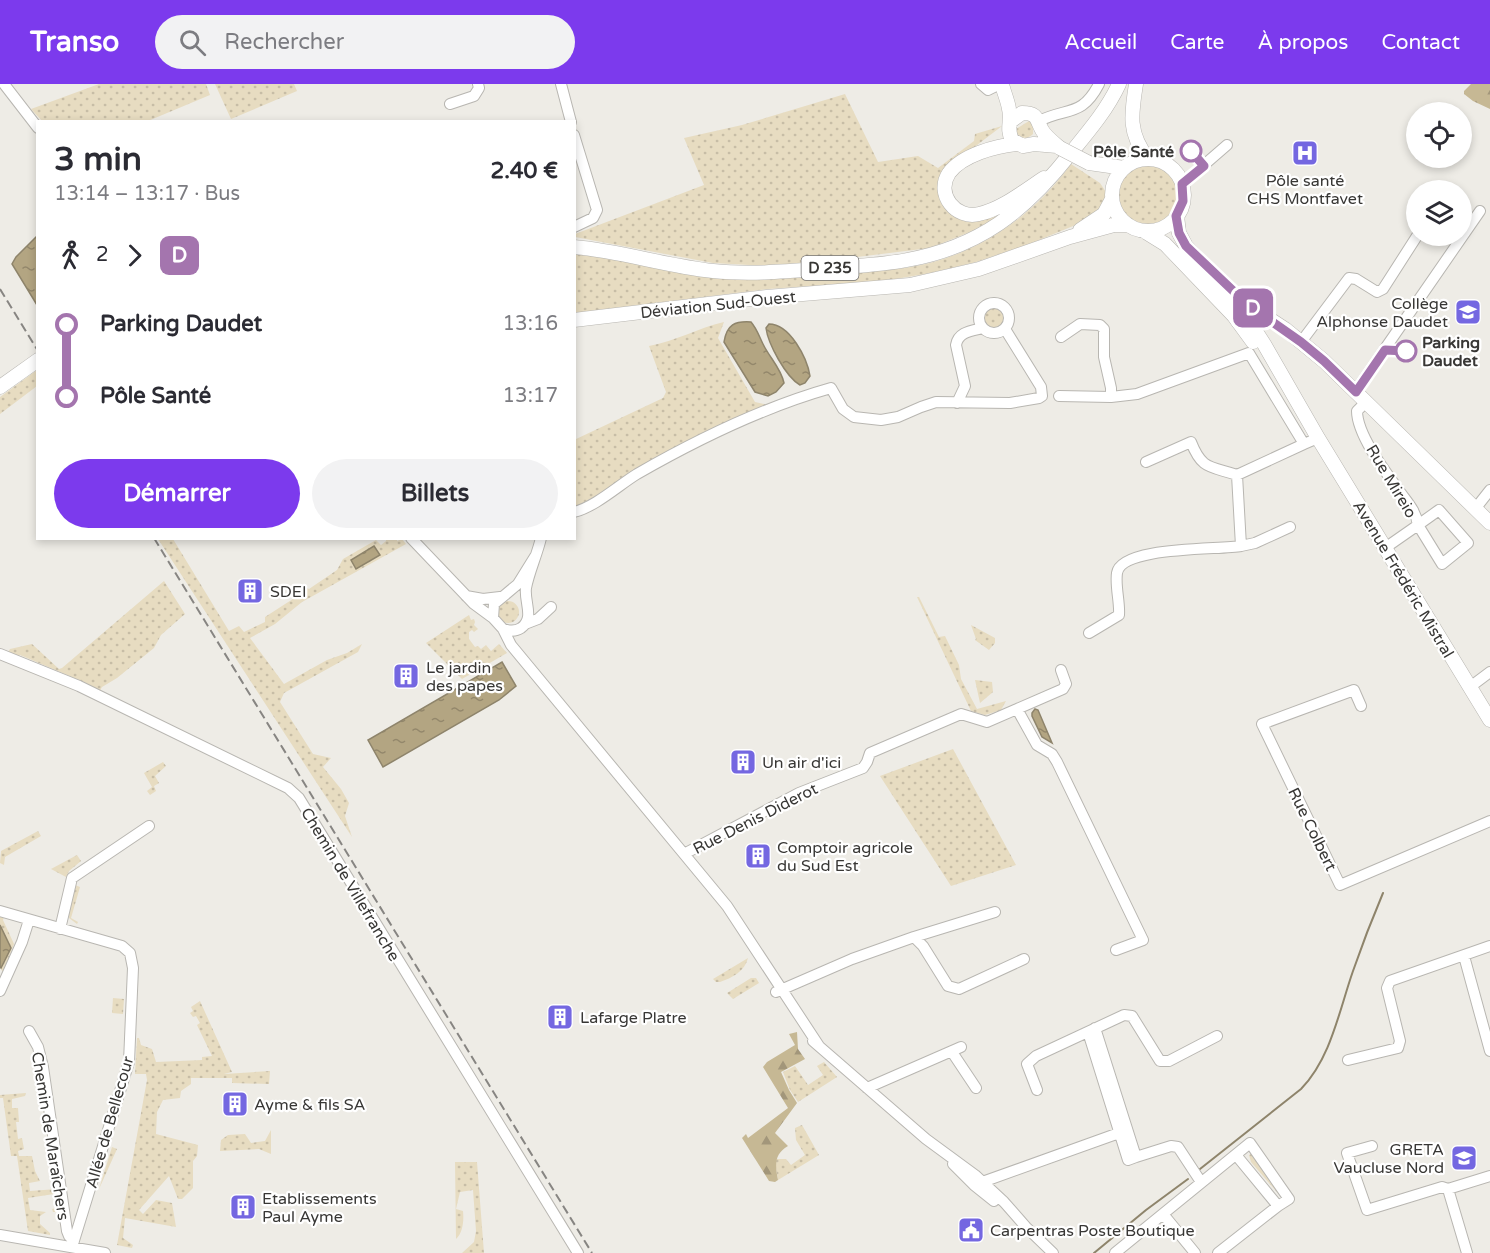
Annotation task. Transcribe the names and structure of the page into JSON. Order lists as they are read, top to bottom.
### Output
{
  "streets": {
    "main road": ["D 235", "Déviation Sud-Ouest", "Avenue Frédéric Mistral"],
    "street": [
      "Rue Mireio",
      "Rue Denis Diderot",
      "Rue Colbert",
      "Chemin de Villefranche",
      "Allée de Bellecour",
      "Chemin de Maraîchers"
    ]
  },
  "crossings": [
    ["Rue Mireio", "Avenue Frédéric Mistral"],
    ["Allée de Bellecour", "Chemin de Maraîchers"]
  ],
  "places": {
    "other": ["Pôle Santé", "Parking Daudet"],
    "hospital": ["Pôle santé CHS Montfavet"],
    "school or university": ["Collège Alphonse Daudet", "GRETA Vaucluse Nord"],
    "building": [
      "SDEI",
      "Le jardin des papes",
      "Un air d'ici",
      "Comptoir agricole du Sud Est",
      "Lafarge Platre",
      "Ayme & fils SA",
      "Etablissements Paul Ayme"
    ],
    "public building": ["Carpentras Poste Boutique"]
  },
  "lines": ["bus line D"],
  "page": {
    "header": "Transo",
    "search": "Rechercher",
    "nav": [
      "Accueil",
      "Carte",
      "À propos",
      "Contact"
    ],
    "on_map": "D",
    "heading": ["3 min", "13:14 – 13:17 · Bus", "2.40 €"],
    "legs": ["2", "D"],
    "list": [
      {
        "name": "Parking Daudet",
        "value": "13:16"
      },
      {
        "name": "Pôle Santé",
        "value": "13:17"
      }
    ],
    "buttons": ["Démarrer", "Billets"]
  }
}
